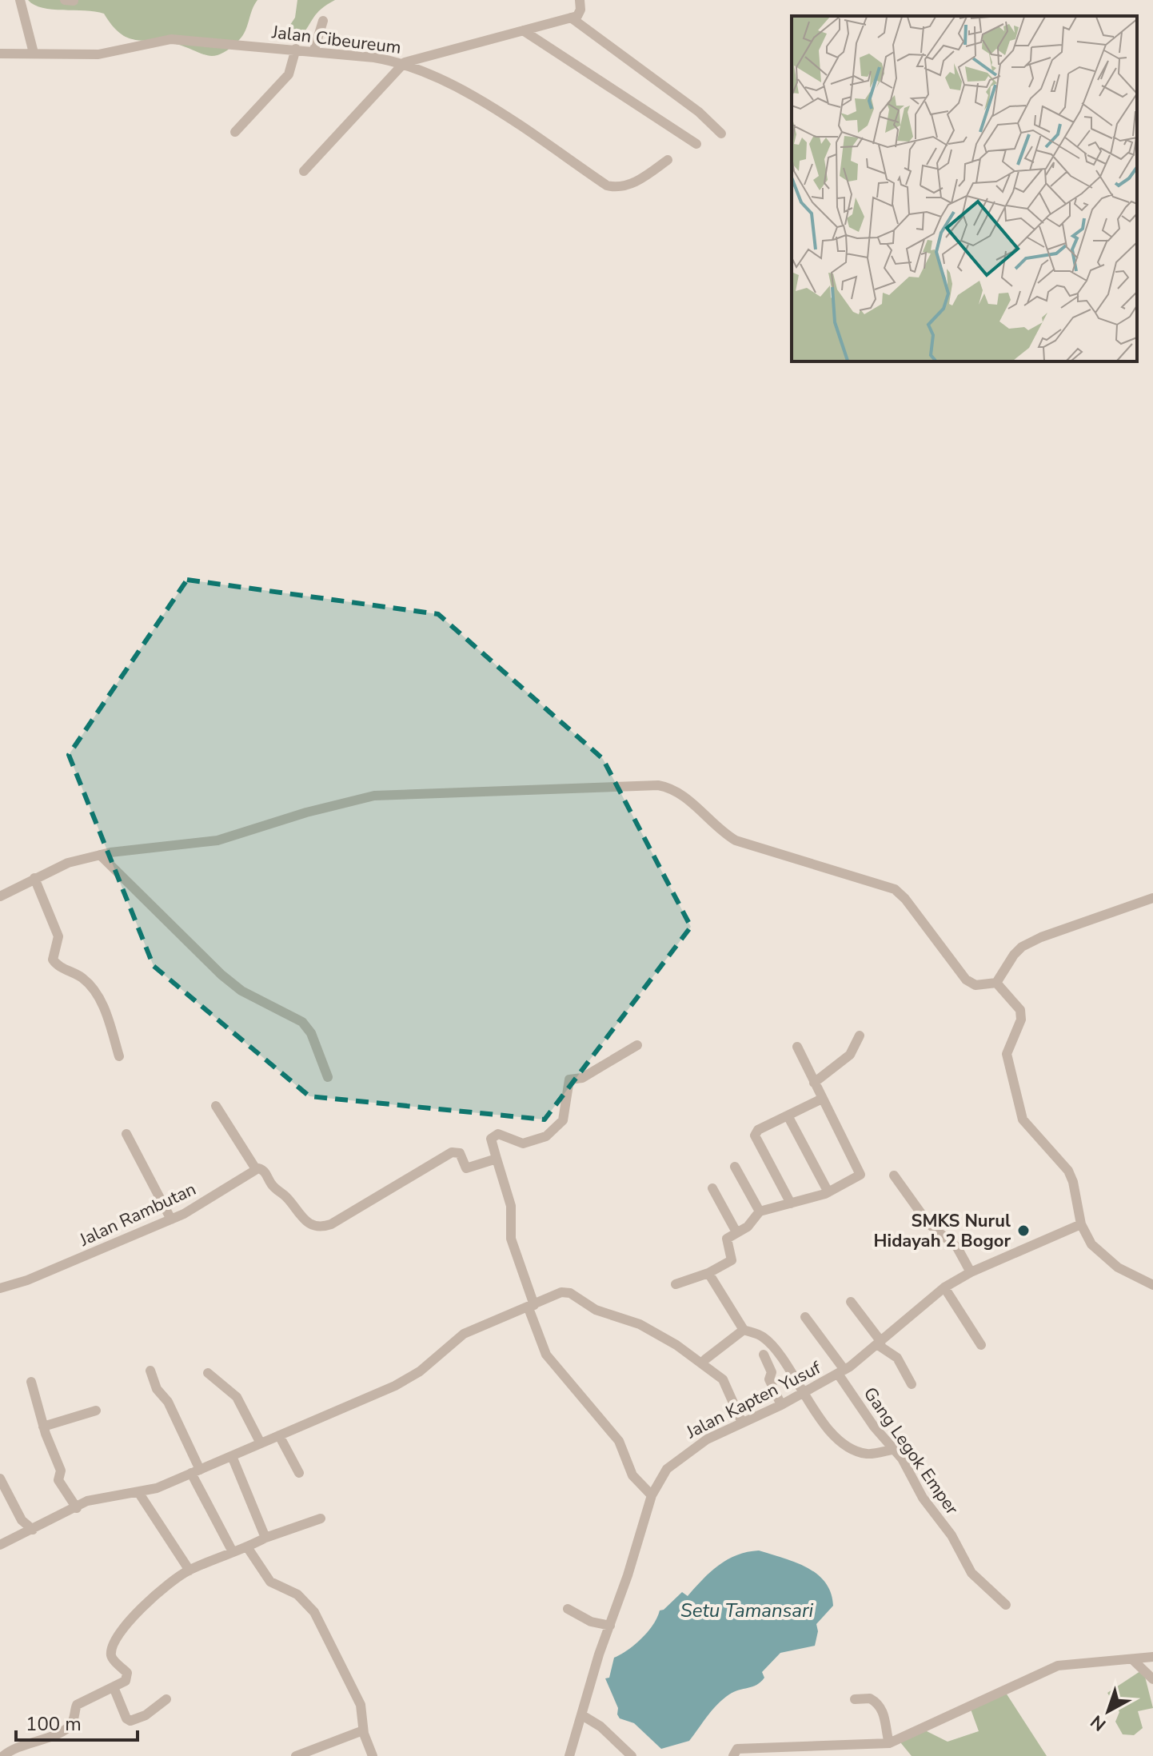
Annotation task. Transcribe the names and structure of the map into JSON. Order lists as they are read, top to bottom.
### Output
{
  "streets": {
    "street": [
      "Jalan Cibeureum",
      "Jalan Rambutan",
      "Jalan Kapten Yusuf",
      "Gang Legok Emper"
    ]
  },
  "crossings": [
    ["Jalan Kapten Yusuf", "Gang Legok Emper"]
  ],
  "water": ["Setu Tamansari"],
  "places": ["SMKS Nurul Hidayah 2 Bogor"],
  "scale_bar": "100 m",
  "north": "bottom left"
}
